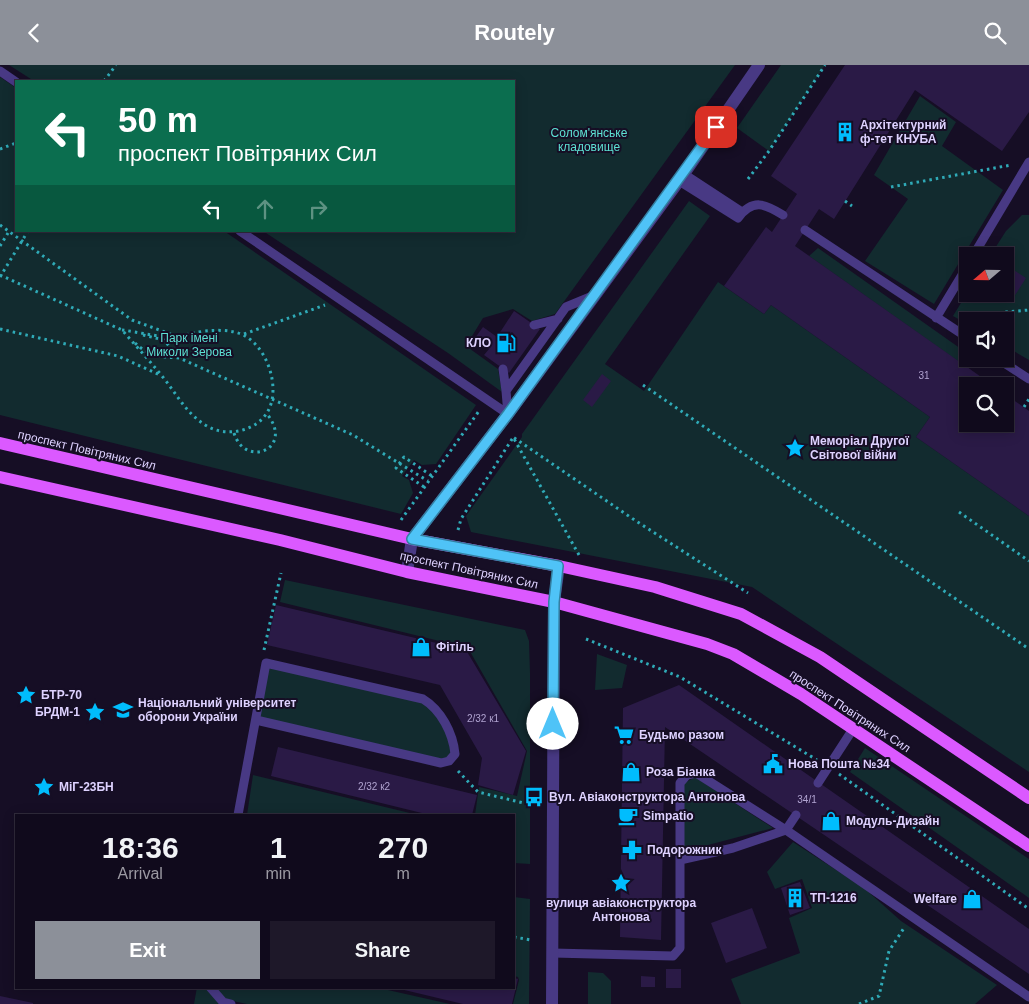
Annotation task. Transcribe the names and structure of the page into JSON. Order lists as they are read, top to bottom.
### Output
{
  "streets": {
    "main road": ["проспект Повітряних Сил"]
  },
  "parks": ["Солом'янське кладовище", "Парк імені Миколи Зерова"],
  "places": {
    "building": ["Архітектурний ф-тет КНУБА", "ТП-1216"],
    "fuel station": ["КЛО"],
    "place": [
      "Меморіал Другої Світової війни",
      "БТР-70",
      "БРДМ-1",
      "МіГ-23БН",
      "вулиця авіаконструктора Антонова"
    ],
    "shop": [
      "Фітіль",
      "Роза Біанка",
      "Модуль-Дизайн",
      "Welfare"
    ],
    "school or university": ["Національний університет оборони України"],
    "supermarket": ["Будьмо разом"],
    "public building": ["Нова Пошта №34"],
    "bus stop": ["Вул. Авіаконструктора Антонова"],
    "cafe": ["Simpatio"],
    "pharmacy": ["Подорожник"]
  },
  "house_numbers": [
    "31",
    "2/32 к1",
    "2/32 к2",
    "34/1"
  ],
  "north": "left",
  "page": {
    "header": "Routely",
    "turn": ["50 m", "проспект Повітряних Сил"],
    "eta": [
      "18:36",
      "Arrival",
      "1",
      "min",
      "270",
      "m"
    ],
    "buttons": ["Exit", "Share"]
  }
}
